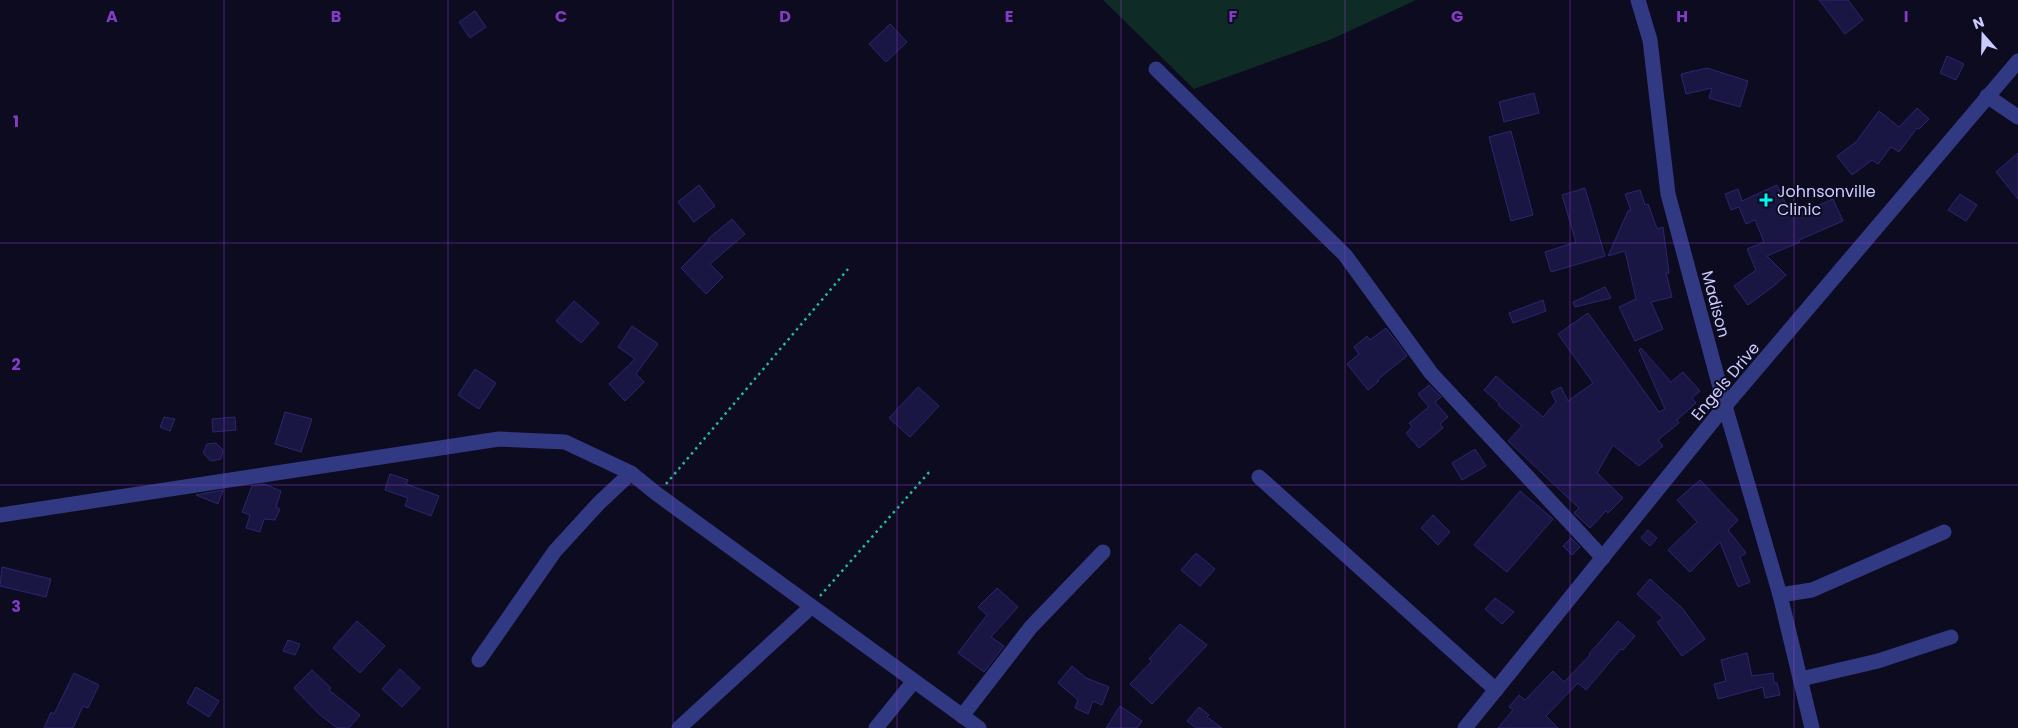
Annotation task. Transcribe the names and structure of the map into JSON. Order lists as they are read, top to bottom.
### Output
{
  "streets": {
    "street": ["Madison", "Engels Drive"]
  },
  "crossings": [
    ["Madison", "Engels Drive"]
  ],
  "places": {
    "health": ["Johnsonville Clinic"]
  },
  "north": "top",
  "grid": {
    "columns": [
      "A",
      "B",
      "C",
      "D",
      "E",
      "F",
      "G",
      "H",
      "I"
    ],
    "rows": ["1", "2", "3"]
  }
}
